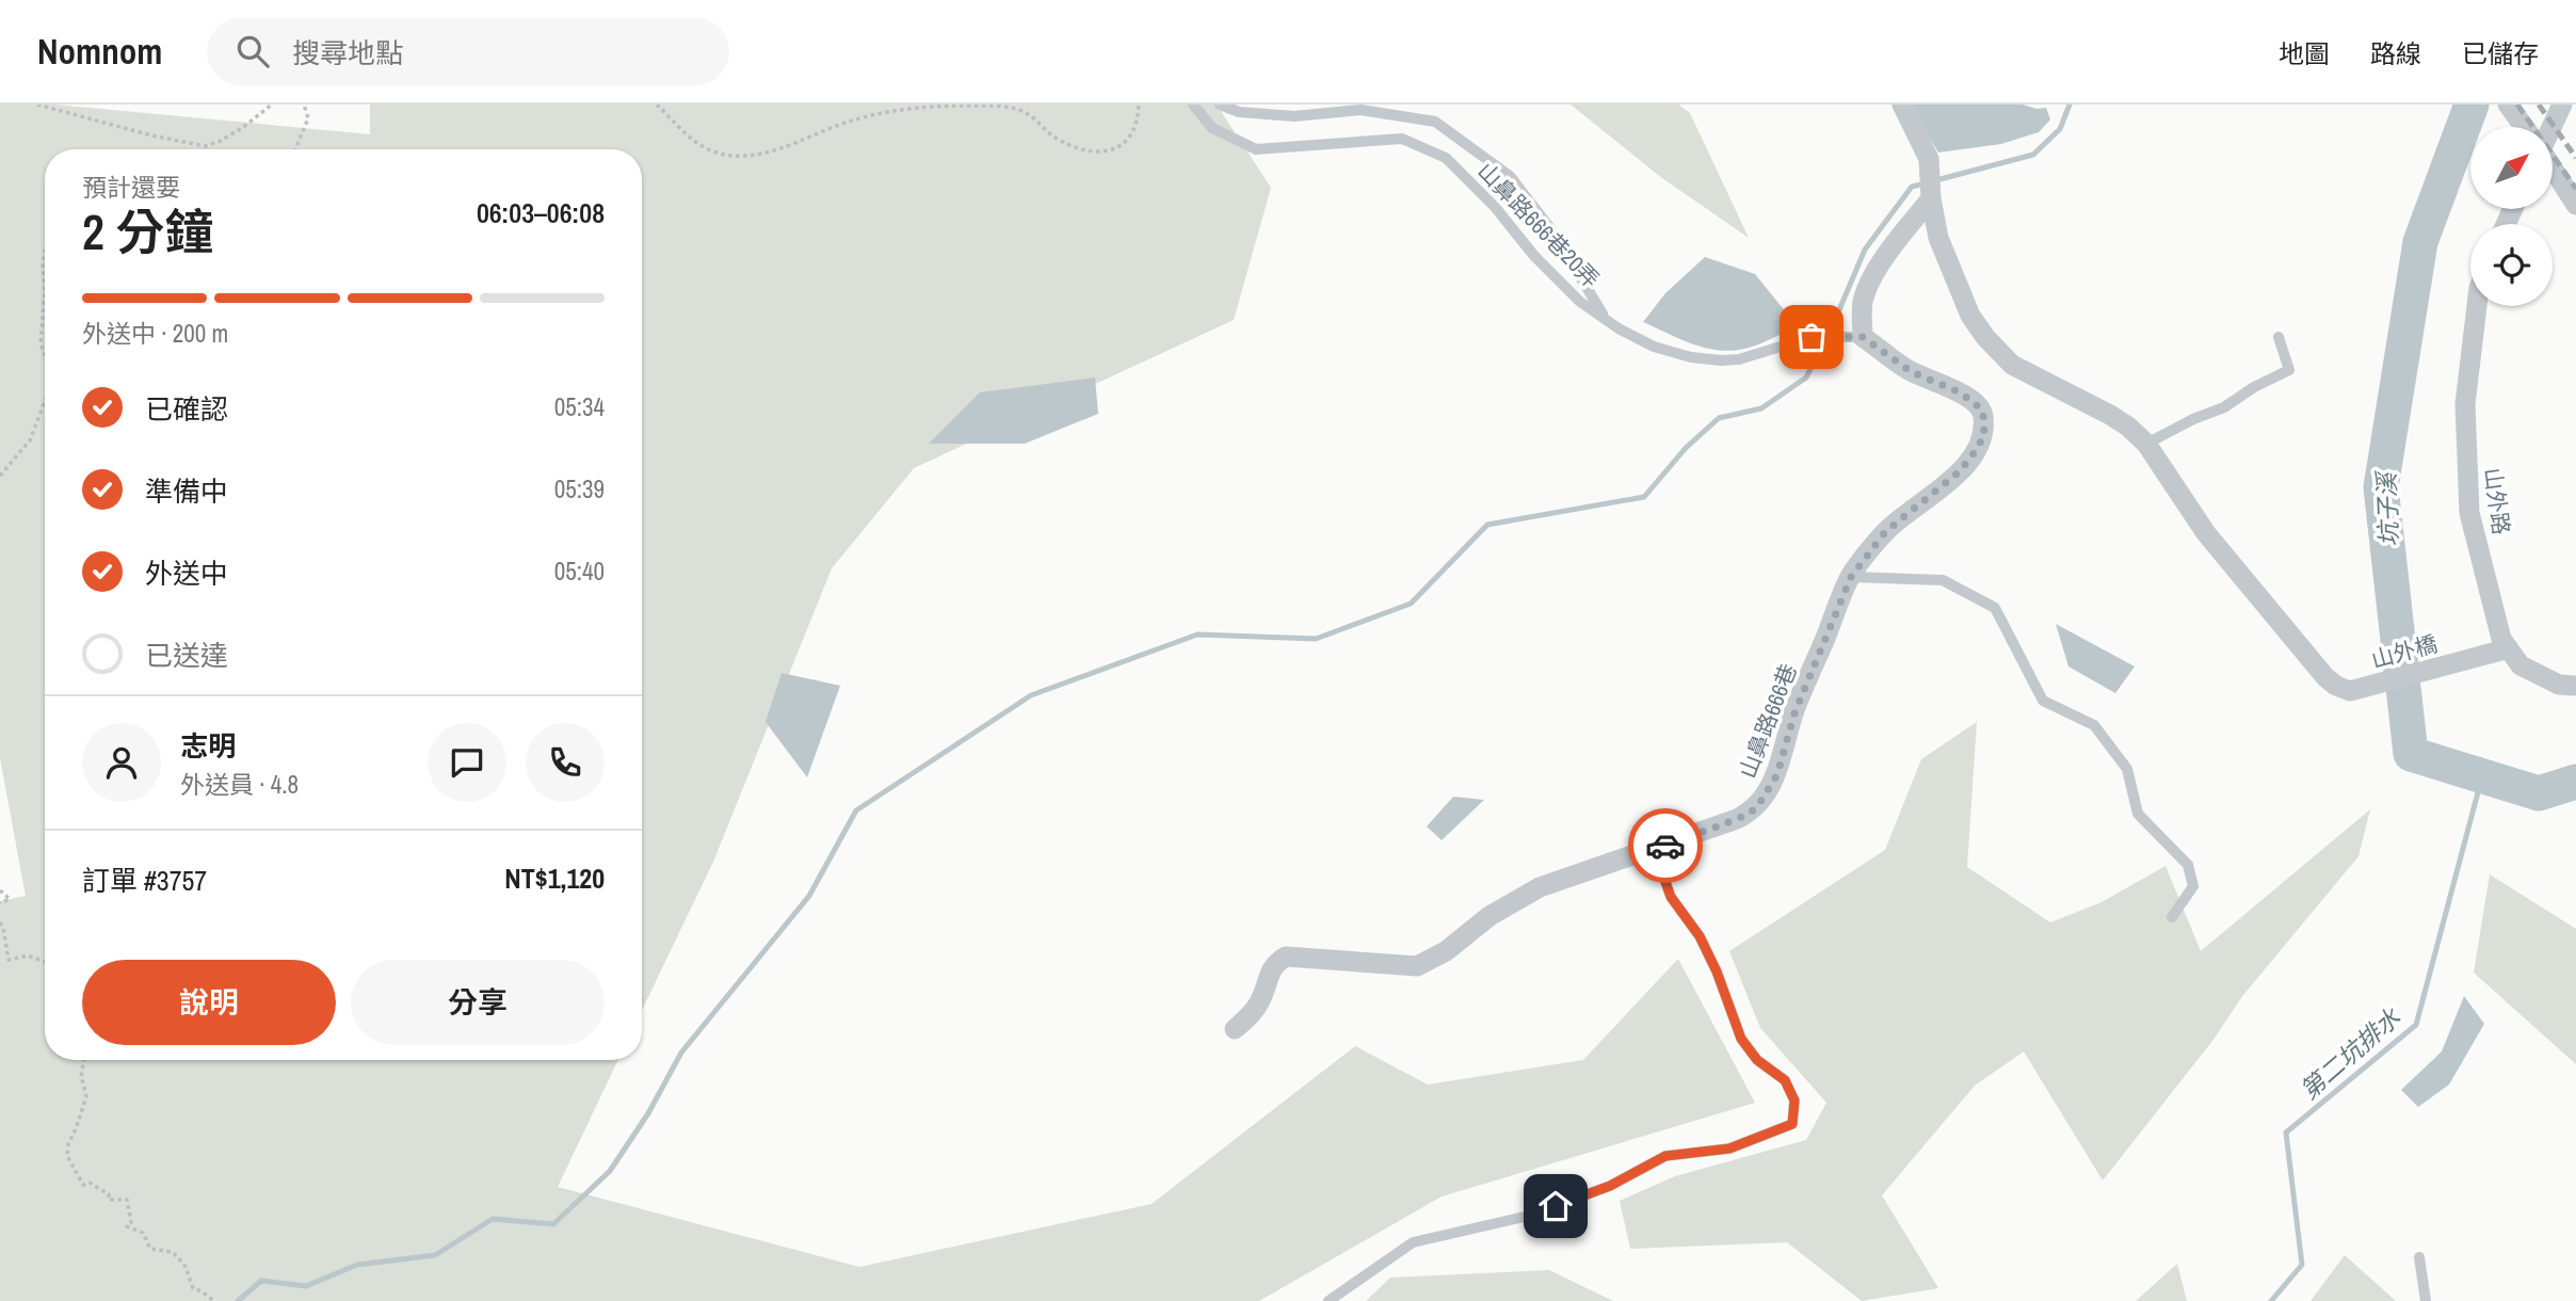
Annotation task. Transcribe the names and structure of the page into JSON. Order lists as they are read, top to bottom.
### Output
{
  "streets": {
    "street": ["山外路", "山外橋", "山鼻路666巷"],
    "lane": ["山鼻路666巷20弄"]
  },
  "crossings": [
    ["山鼻路666巷20弄", "山鼻路666巷"],
    ["山外路", "山外橋"]
  ],
  "water": ["坑子溪", "第二坑排水"],
  "north": "top right",
  "page": {
    "header": "Nomnom",
    "search": "搜尋地點",
    "nav": ["地圖", "路線", "已儲存"],
    "heading": ["2 分鐘", "預計還要", "06:03–06:08"],
    "panel": [
      "志明",
      "外送員 · 4.8",
      "訂單 #3757",
      "NT$1,120"
    ],
    "bar": "外送中 · 200 m",
    "list": [
      ["已確認", "05:34"],
      ["準備中", "05:39"],
      ["外送中", "05:40"],
      "已送達"
    ],
    "buttons": ["說明", "分享"]
  }
}
